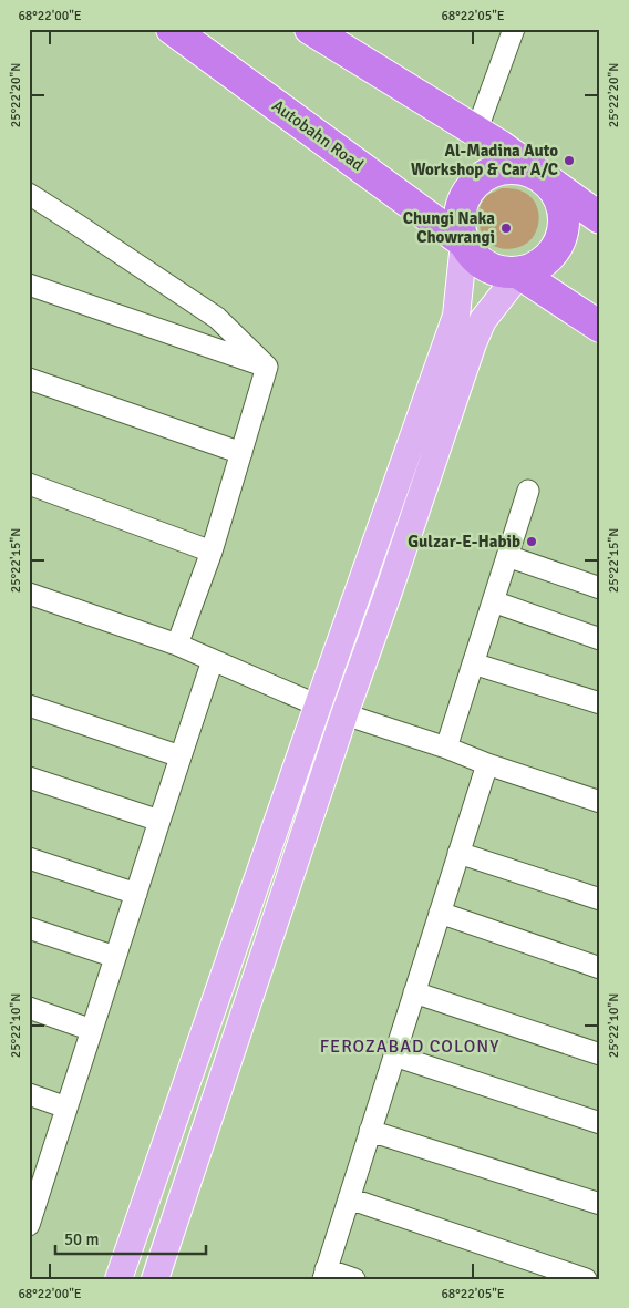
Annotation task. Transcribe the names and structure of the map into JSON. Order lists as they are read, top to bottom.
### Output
{
  "streets": {
    "highway": ["Autobahn Road"]
  },
  "districts": ["FEROZABAD COLONY"],
  "places": ["Al-Madina Auto Workshop & Car A/C", "Chungi Naka Chowrangi", "Gulzar-E-Habib"],
  "scale_bar": "50 m",
  "coordinates": [
    "68°22'00\"E",
    "68°22'05\"E",
    "25°22'20\"N",
    "25°22'15\"N",
    "25°22'10\"N"
  ]
}
